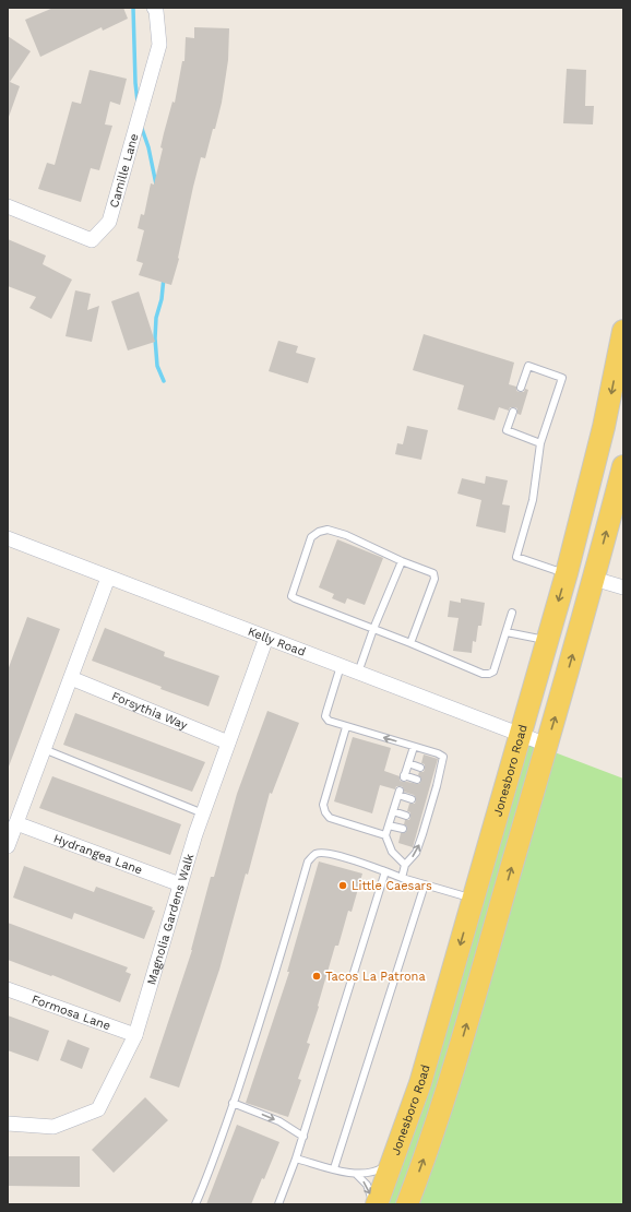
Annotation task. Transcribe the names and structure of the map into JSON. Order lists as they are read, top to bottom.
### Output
{
  "streets": {
    "main road": ["Jonesboro Road"],
    "street": [
      "Camille Lane",
      "Kelly Road",
      "Forsythia Way",
      "Hydrangea Lane",
      "Magnolia Gardens Walk",
      "Formosa Lane"
    ]
  },
  "crossings": [
    ["Kelly Road", "Jonesboro Road"],
    ["Kelly Road", "Magnolia Gardens Walk"],
    ["Forsythia Way", "Magnolia Gardens Walk"],
    ["Hydrangea Lane", "Magnolia Gardens Walk"],
    ["Magnolia Gardens Walk", "Formosa Lane"]
  ],
  "places": ["Little Caesars", "Tacos La Patrona"]
}
